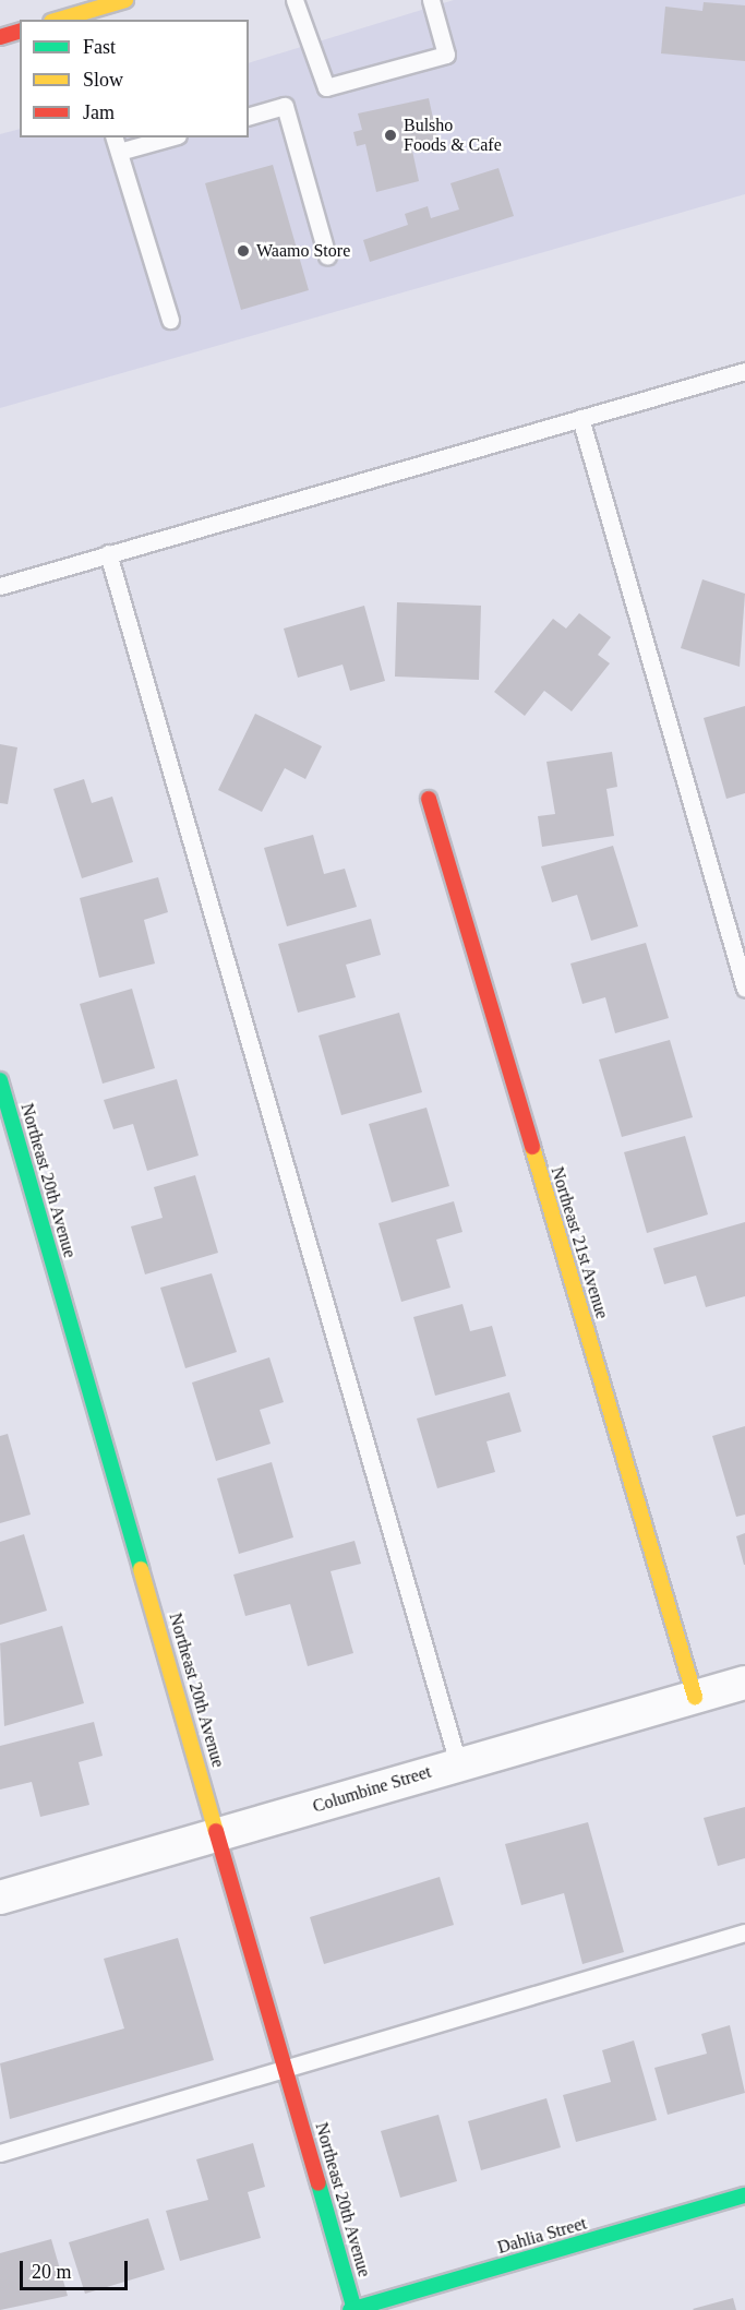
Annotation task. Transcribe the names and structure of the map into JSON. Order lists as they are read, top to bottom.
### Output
{
  "streets": {
    "street": [
      "Northeast 20th Avenue",
      "Northeast 21st Avenue",
      "Columbine Street",
      "Dahlia Street"
    ]
  },
  "crossings": [
    ["Northeast 20th Avenue", "Columbine Street"],
    ["Northeast 20th Avenue", "Dahlia Street"],
    ["Northeast 21st Avenue", "Columbine Street"]
  ],
  "places": ["Bulsho Foods & Cafe", "Waamo Store"],
  "legend": ["Fast", "Slow", "Jam"],
  "scale_bar": "20 m"
}
